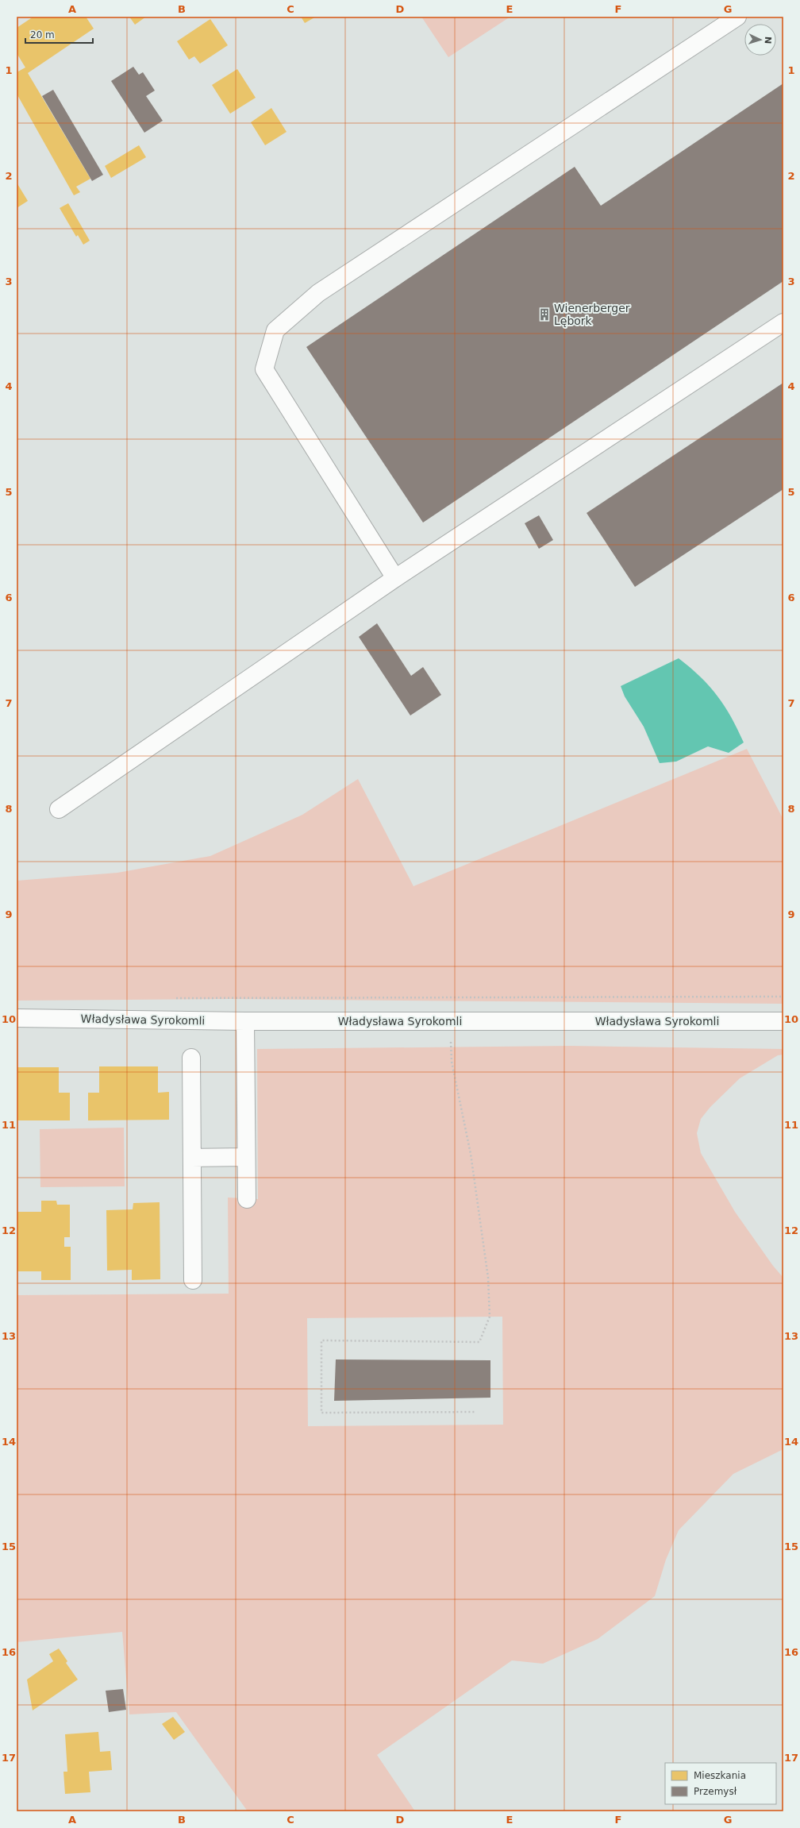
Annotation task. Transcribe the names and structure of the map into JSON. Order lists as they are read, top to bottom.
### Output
{
  "streets": {
    "street": ["Władysława Syrokomli"]
  },
  "places": {
    "building": ["Wienerberger Lębork"]
  },
  "legend": ["Mieszkania", "Przemysł"],
  "scale_bar": "20 m",
  "north": "right",
  "grid": {
    "columns": [
      "A",
      "B",
      "C",
      "D",
      "E",
      "F",
      "G"
    ],
    "rows": [
      "1",
      "2",
      "3",
      "4",
      "5",
      "6",
      "7",
      "8",
      "9",
      "10",
      "11",
      "12",
      "13",
      "14",
      "15",
      "16",
      "17"
    ]
  }
}
